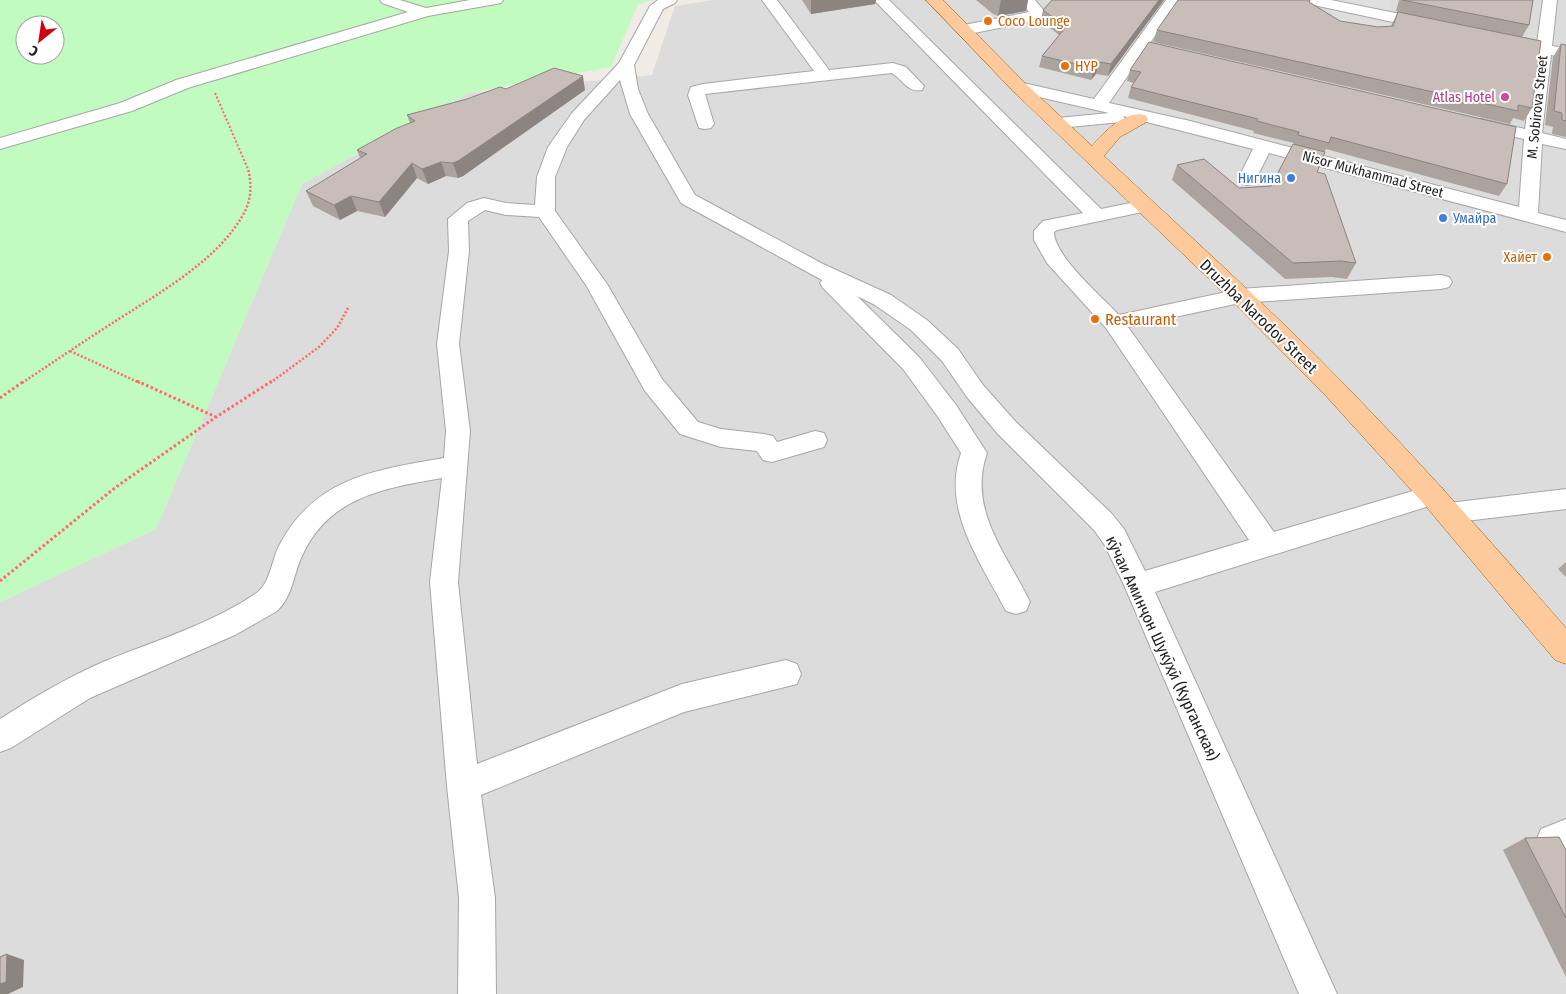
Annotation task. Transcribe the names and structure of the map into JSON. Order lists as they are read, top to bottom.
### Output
{
  "streets": {
    "main road": ["Druzhba Narodov Street"],
    "street": ["M. Sobirova Street", "Nisor Mukhammad Street", "кӯчаи Аминҷон Шукӯҳӣ (Курганская)"]
  },
  "crossings": [
    ["M. Sobirova Street", "Nisor Mukhammad Street"],
    ["Nisor Mukhammad Street", "Druzhba Narodov Street"]
  ],
  "places": [
    "Coco Lounge",
    "HYP",
    "Atlas Hotel",
    "Нигина",
    "Умайра",
    "Хайет",
    "Restaurant"
  ],
  "north": "bottom left"
}
